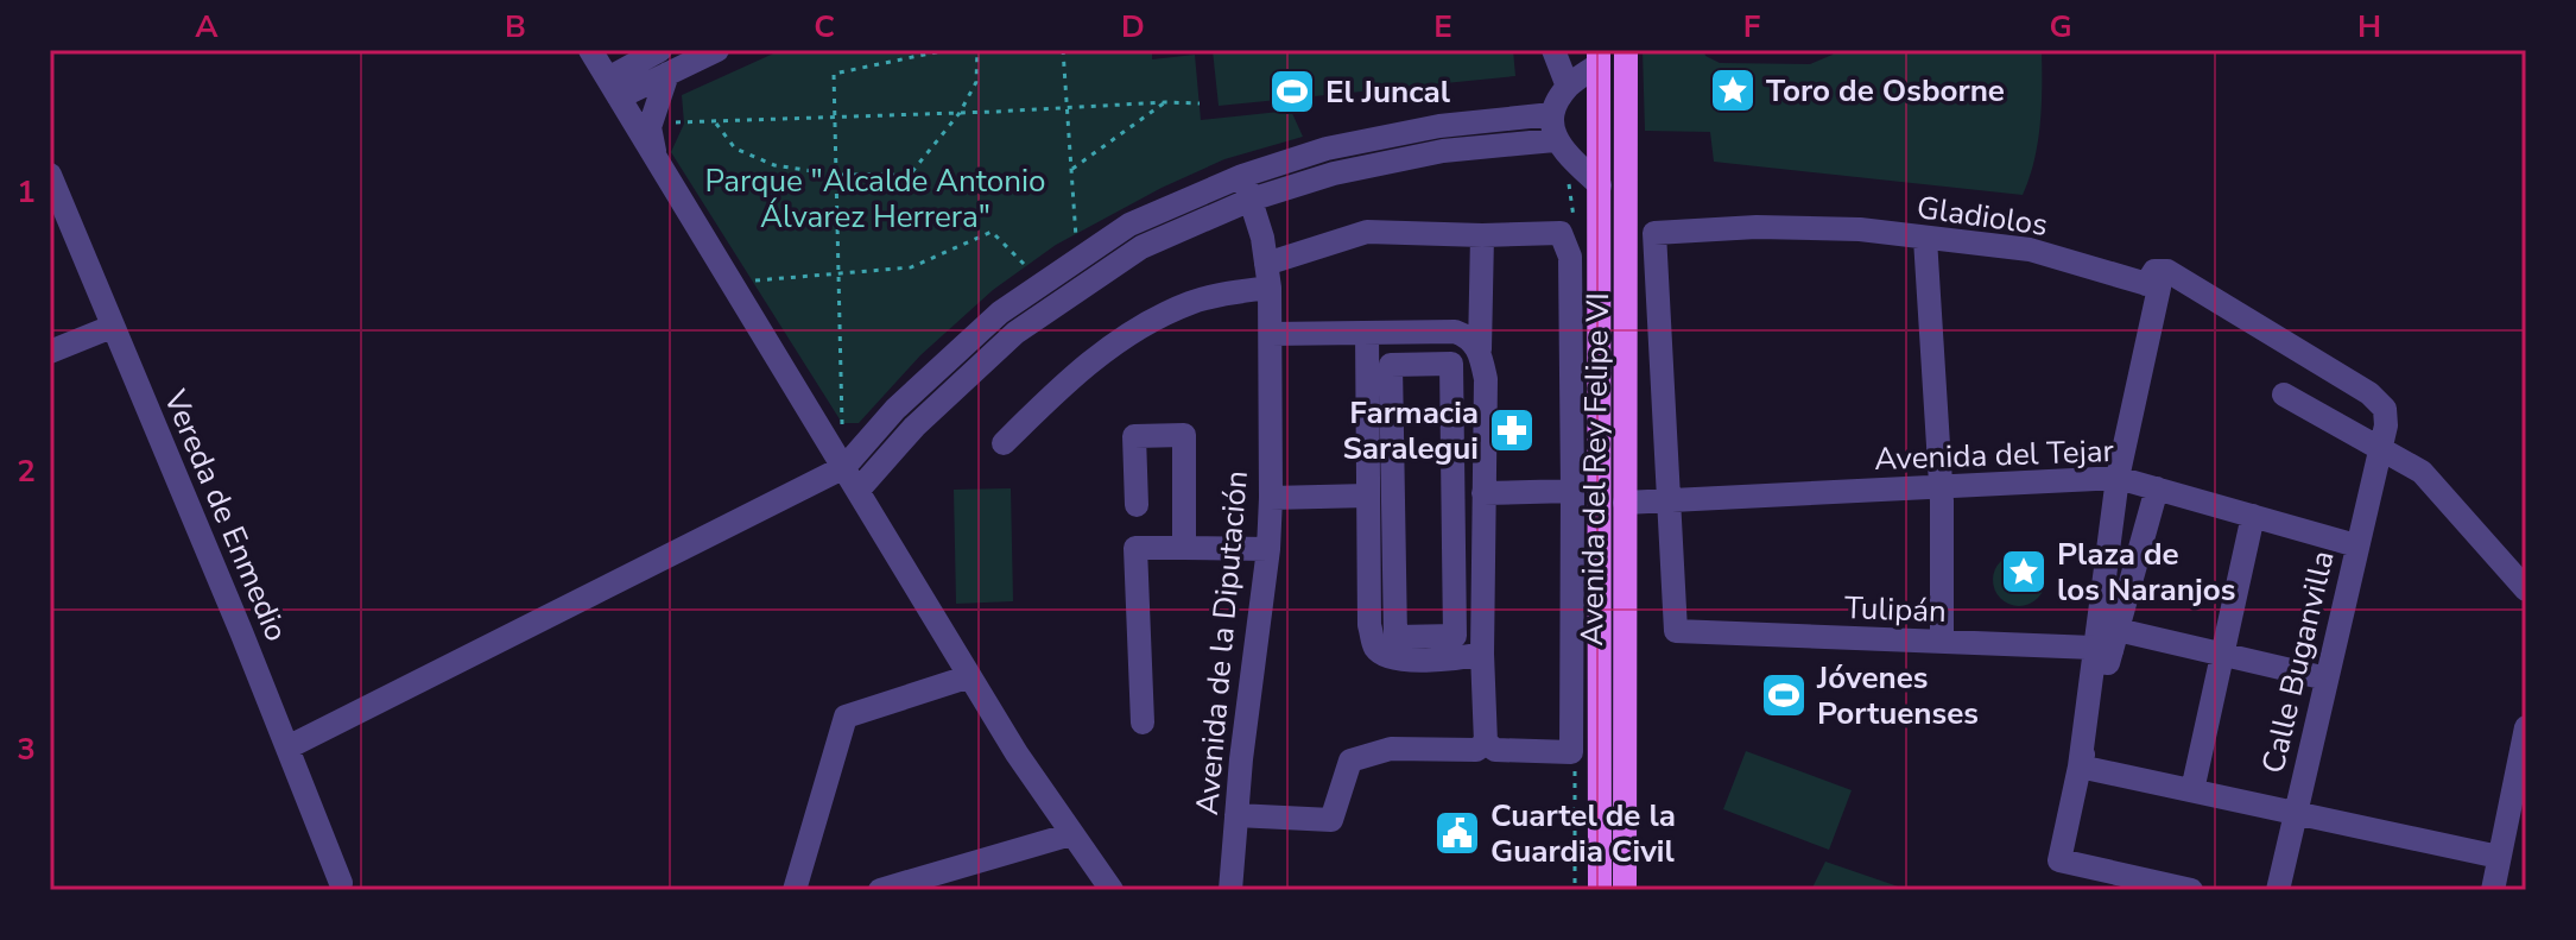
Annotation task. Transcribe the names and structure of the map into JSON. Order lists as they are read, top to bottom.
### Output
{
  "streets": {
    "main road": ["Avenida del Rey Felipe VI"],
    "street": [
      "Gladiolos",
      "Avenida del Tejar",
      "Vereda de Enmedio",
      "Tulipán",
      "Avenida de la Diputación",
      "Calle Buganvilla"
    ]
  },
  "crossings": [
    ["Gladiolos", "Avenida del Tejar"],
    ["Gladiolos", "Tulipán"],
    ["Gladiolos", "Calle Buganvilla"],
    ["Avenida del Tejar", "Avenida del Rey Felipe VI"],
    ["Avenida del Tejar", "Tulipán"],
    ["Avenida del Tejar", "Calle Buganvilla"]
  ],
  "parks": ["Parque \"Alcalde Antonio Álvarez Herrera\""],
  "places": {
    "place": ["Toro de Osborne", "Plaza de los Naranjos"],
    "sports": ["El Juncal", "Jóvenes Portuenses"],
    "pharmacy": ["Farmacia Saralegui"],
    "public building": ["Cuartel de la Guardia Civil"]
  },
  "grid": {
    "columns": [
      "A",
      "B",
      "C",
      "D",
      "E",
      "F",
      "G",
      "H"
    ],
    "rows": ["1", "2", "3"]
  }
}
